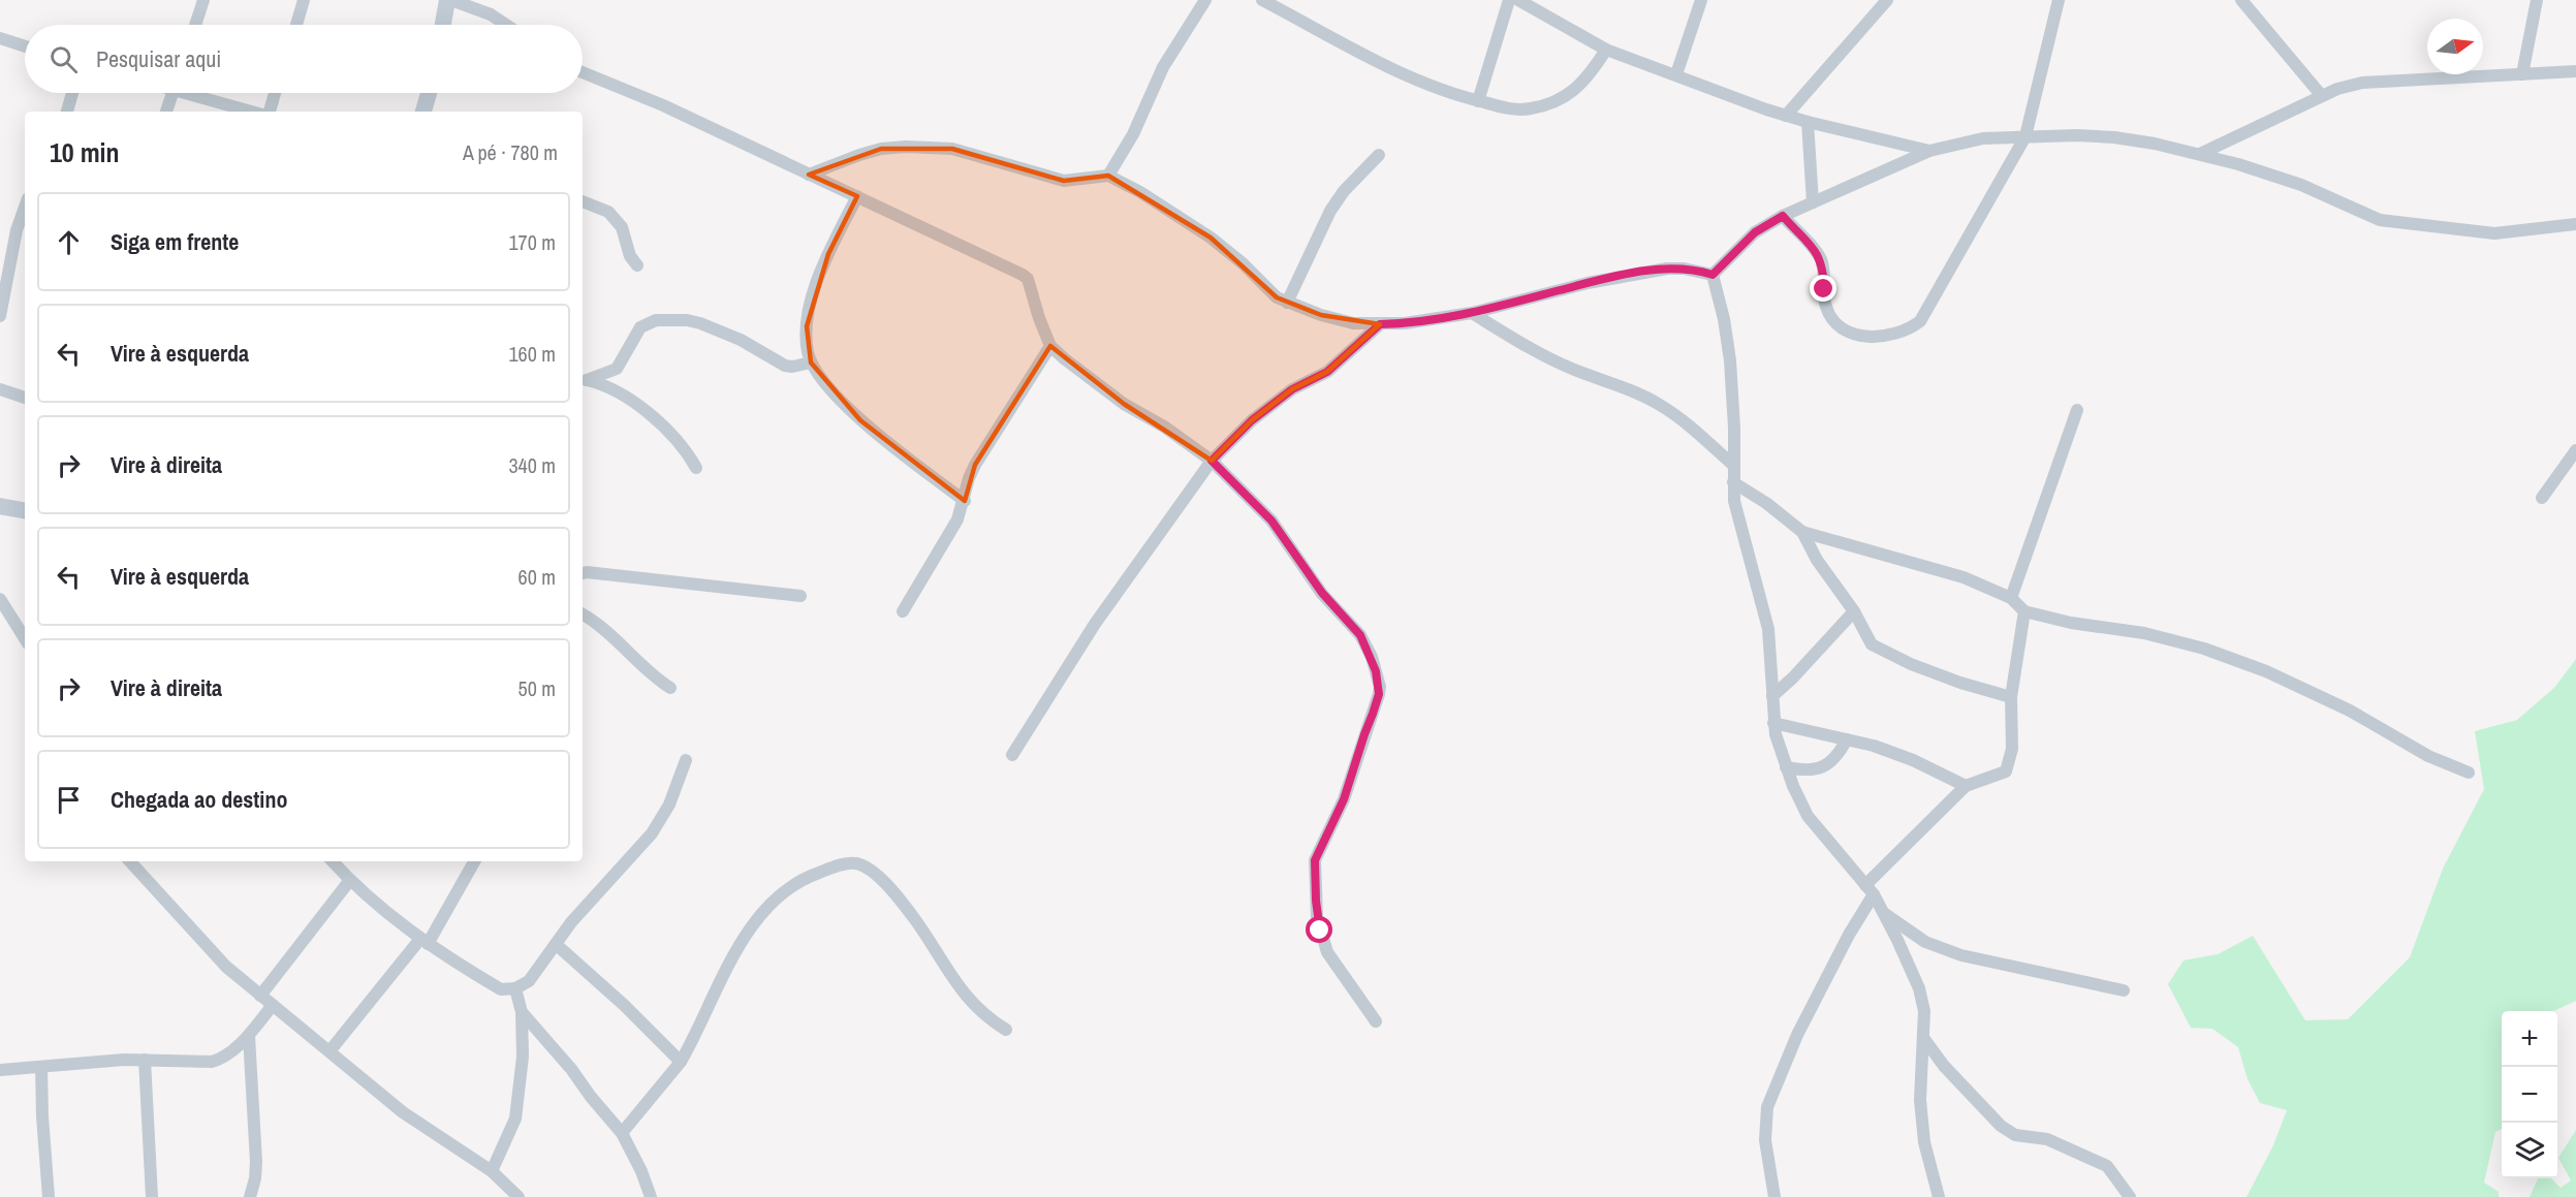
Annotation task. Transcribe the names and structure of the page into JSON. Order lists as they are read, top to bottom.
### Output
{
  "north": "right",
  "page": {
    "search": "Pesquisar aqui",
    "heading": ["10 min", "A pé · 780 m"],
    "list": [
      ["Siga em frente", "170 m"],
      ["Vire à esquerda", "160 m"],
      ["Vire à direita", "340 m"],
      ["Vire à esquerda", "60 m"],
      ["Vire à direita", "50 m"],
      "Chegada ao destino"
    ],
    "map_buttons": ["+", "−"]
  }
}
